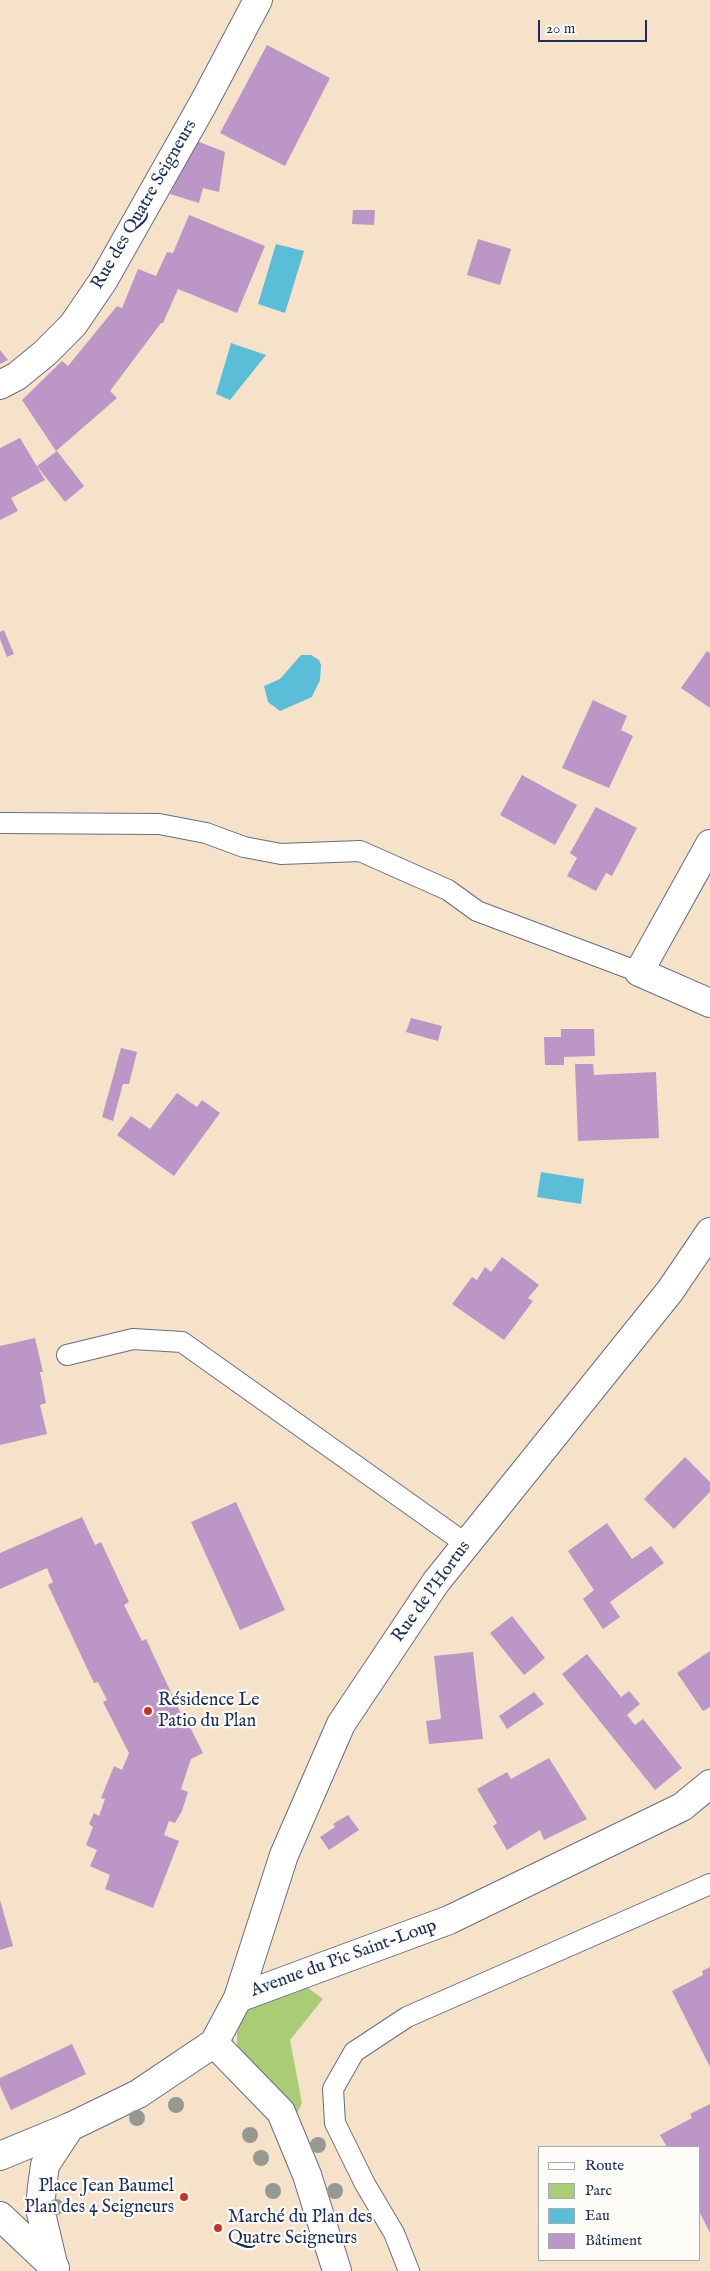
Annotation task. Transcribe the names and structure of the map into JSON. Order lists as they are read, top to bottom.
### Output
{
  "streets": {
    "street": ["Rue des Quatre Seigneurs", "Rue de l'Hortus", "Avenue du Pic Saint-Loup"]
  },
  "crossings": [
    ["Rue de l'Hortus", "Avenue du Pic Saint-Loup"]
  ],
  "places": ["Résidence Le Patio du Plan", "Place Jean Baumel Plan des 4 Seigneurs", "Marché du Plan des Quatre Seigneurs"],
  "legend": [
    "Route",
    "Parc",
    "Eau",
    "Bâtiment"
  ],
  "scale_bar": "20 m"
}
